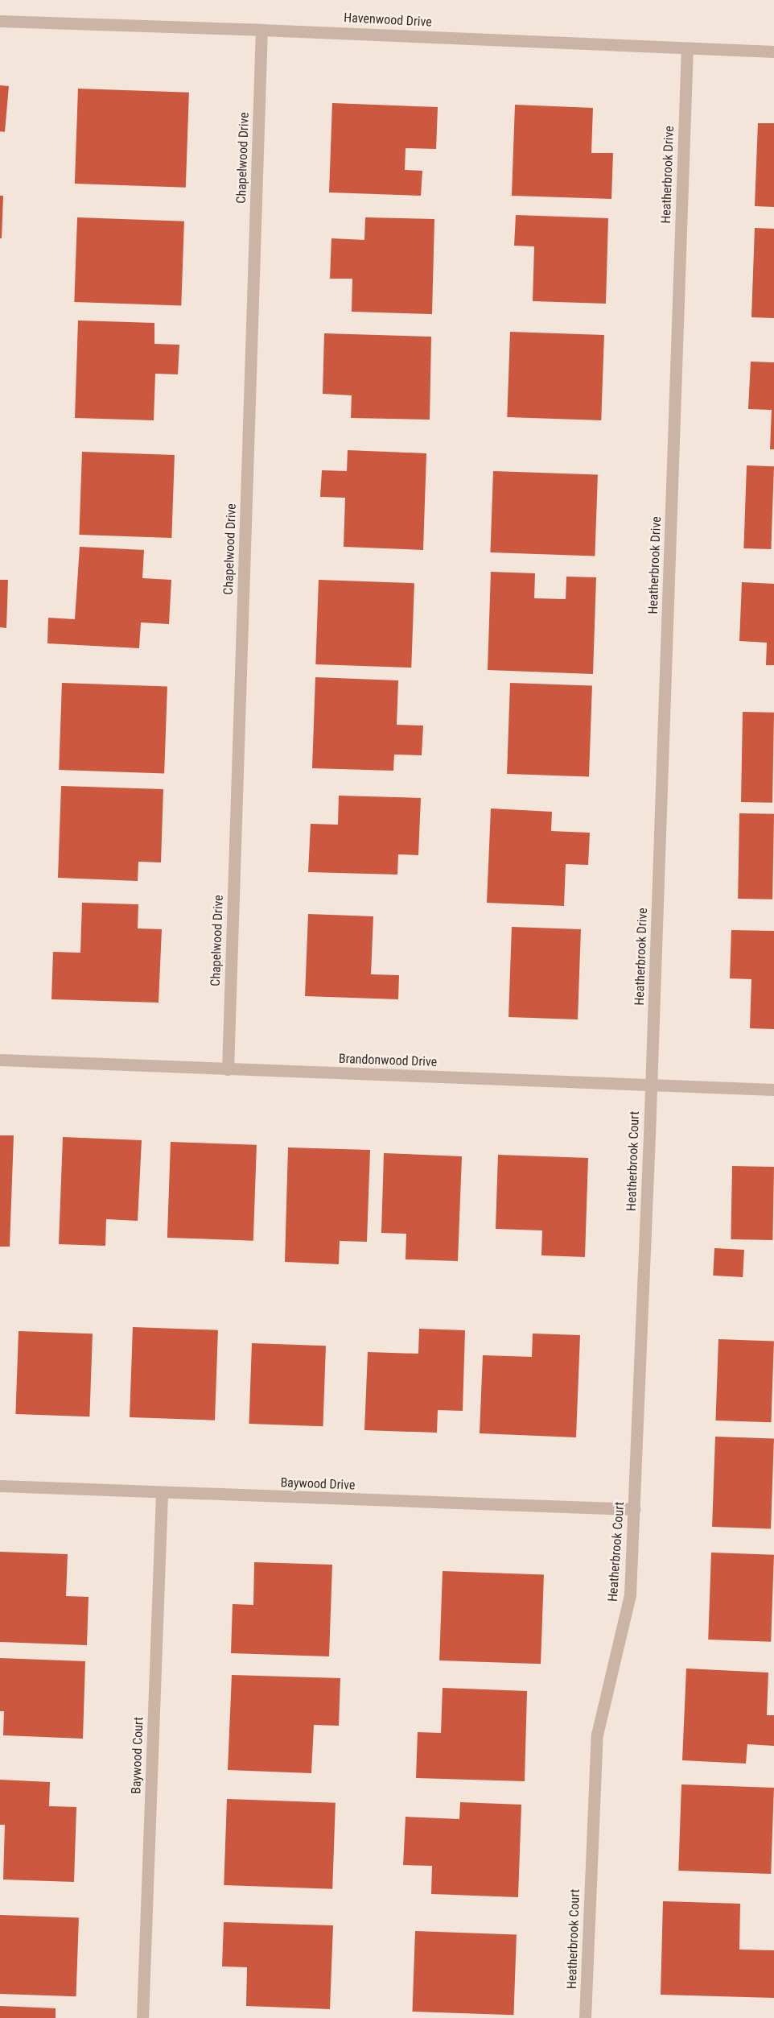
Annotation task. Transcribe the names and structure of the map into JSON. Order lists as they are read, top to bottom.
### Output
{
  "streets": {
    "street": [
      "Havenwood Drive",
      "Chapelwood Drive",
      "Heatherbrook Drive",
      "Brandonwood Drive",
      "Heatherbrook Court",
      "Baywood Drive",
      "Baywood Court"
    ]
  },
  "crossings": [
    ["Havenwood Drive", "Chapelwood Drive"],
    ["Havenwood Drive", "Heatherbrook Drive"],
    ["Chapelwood Drive", "Brandonwood Drive"],
    ["Heatherbrook Drive", "Brandonwood Drive"],
    ["Heatherbrook Drive", "Heatherbrook Court"],
    ["Brandonwood Drive", "Heatherbrook Court"],
    ["Heatherbrook Court", "Baywood Drive"],
    ["Baywood Drive", "Baywood Court"]
  ]
}
